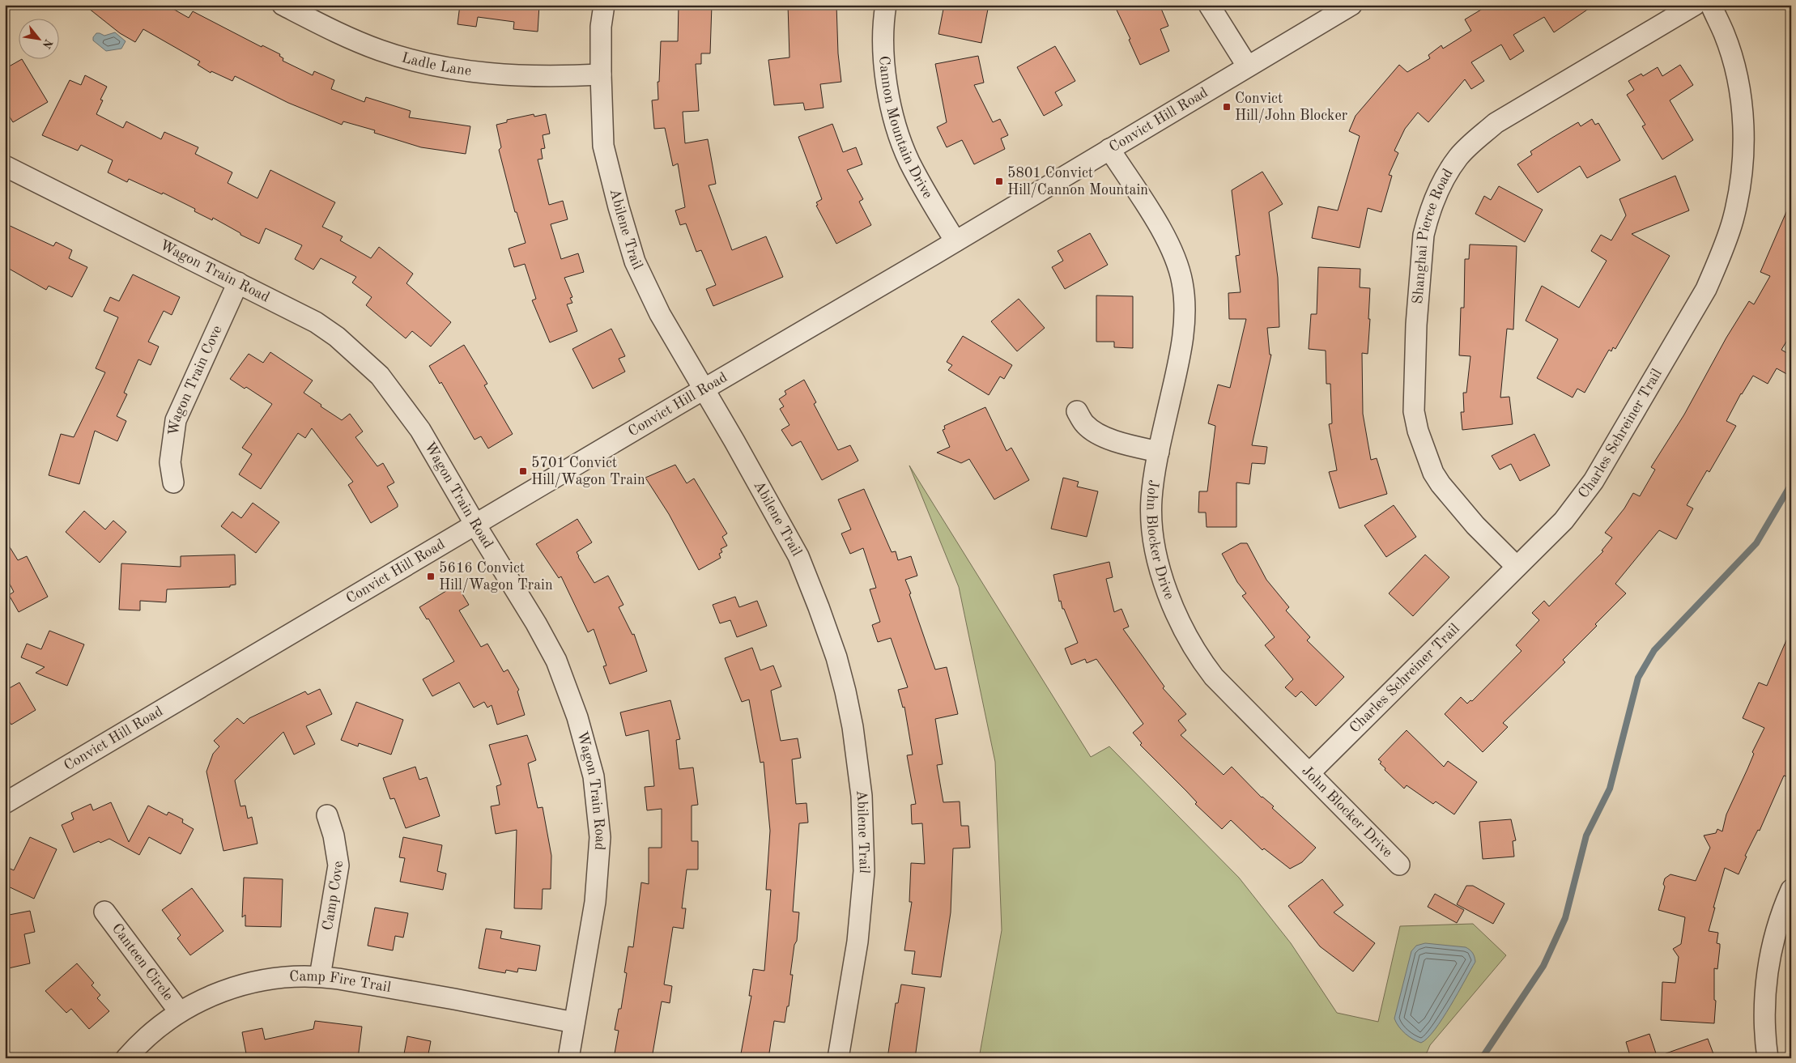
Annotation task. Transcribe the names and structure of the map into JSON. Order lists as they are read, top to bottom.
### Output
{
  "streets": {
    "street": [
      "Ladle Lane",
      "Convict Hill Road",
      "Cannon Mountain Drive",
      "Abilene Trail",
      "Shanghai Pierce Road",
      "Wagon Train Road",
      "Wagon Train Cove",
      "Charles Schreiner Trail",
      "John Blocker Drive",
      "Camp Cove",
      "Canteen Circle",
      "Camp Fire Trail"
    ]
  },
  "crossings": [
    ["Ladle Lane", "Abilene Trail"],
    ["Convict Hill Road", "Cannon Mountain Drive"],
    ["Convict Hill Road", "Abilene Trail"],
    ["Convict Hill Road", "Wagon Train Road"],
    ["Convict Hill Road", "John Blocker Drive"],
    ["Shanghai Pierce Road", "Charles Schreiner Trail"],
    ["Wagon Train Road", "Wagon Train Cove"],
    ["Wagon Train Road", "Camp Fire Trail"],
    ["Charles Schreiner Trail", "John Blocker Drive"],
    ["Camp Cove", "Camp Fire Trail"],
    ["Canteen Circle", "Camp Fire Trail"]
  ],
  "places": {
    "transit": [
      "Convict Hill/John Blocker",
      "5801 Convict Hill/Cannon Mountain",
      "5701 Convict Hill/Wagon Train",
      "5616 Convict Hill/Wagon Train"
    ]
  },
  "north": "bottom right"
}
